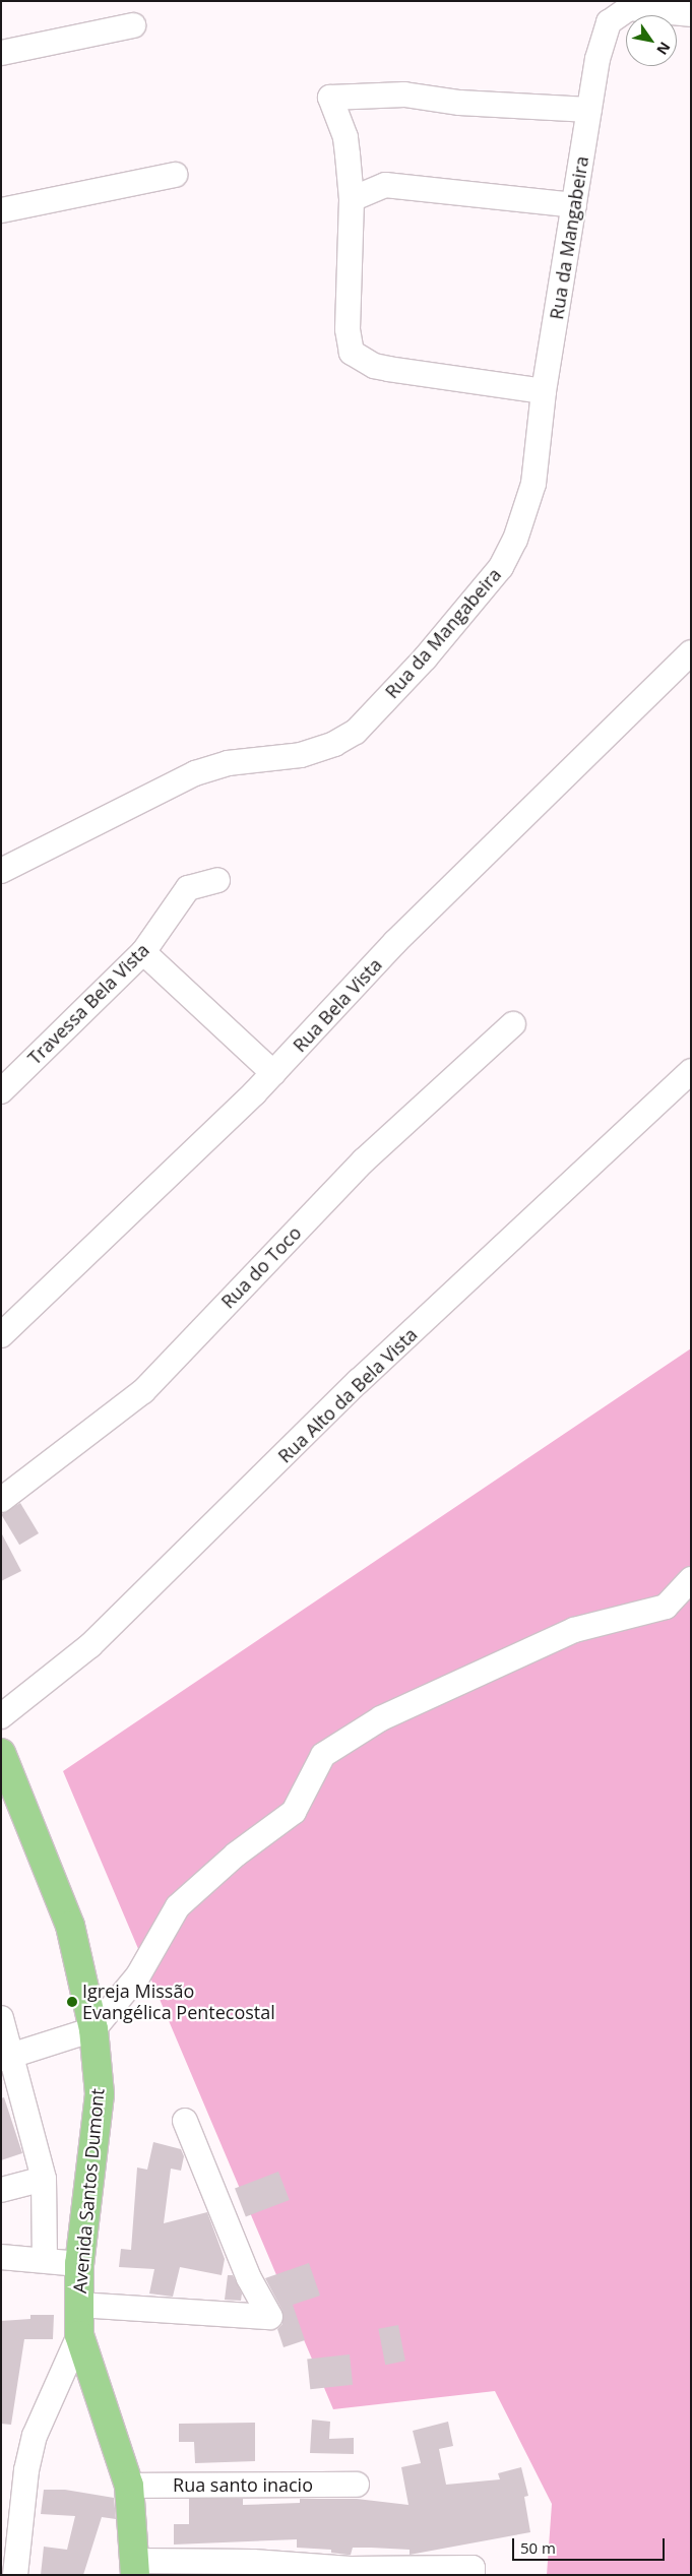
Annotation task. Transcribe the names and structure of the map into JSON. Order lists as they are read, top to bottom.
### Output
{
  "streets": {
    "main road": ["Avenida Santos Dumont"],
    "street": [
      "Rua da Mangabeira",
      "Travessa Bela Vista",
      "Rua Bela Vista",
      "Rua do Toco",
      "Rua Alto da Bela Vista",
      "Rua santo inacio"
    ]
  },
  "crossings": [
    ["Avenida Santos Dumont", "Rua santo inacio"]
  ],
  "places": ["Igreja Missão Evangélica Pentecostal"],
  "scale_bar": "50 m",
  "north": "bottom right"
}
